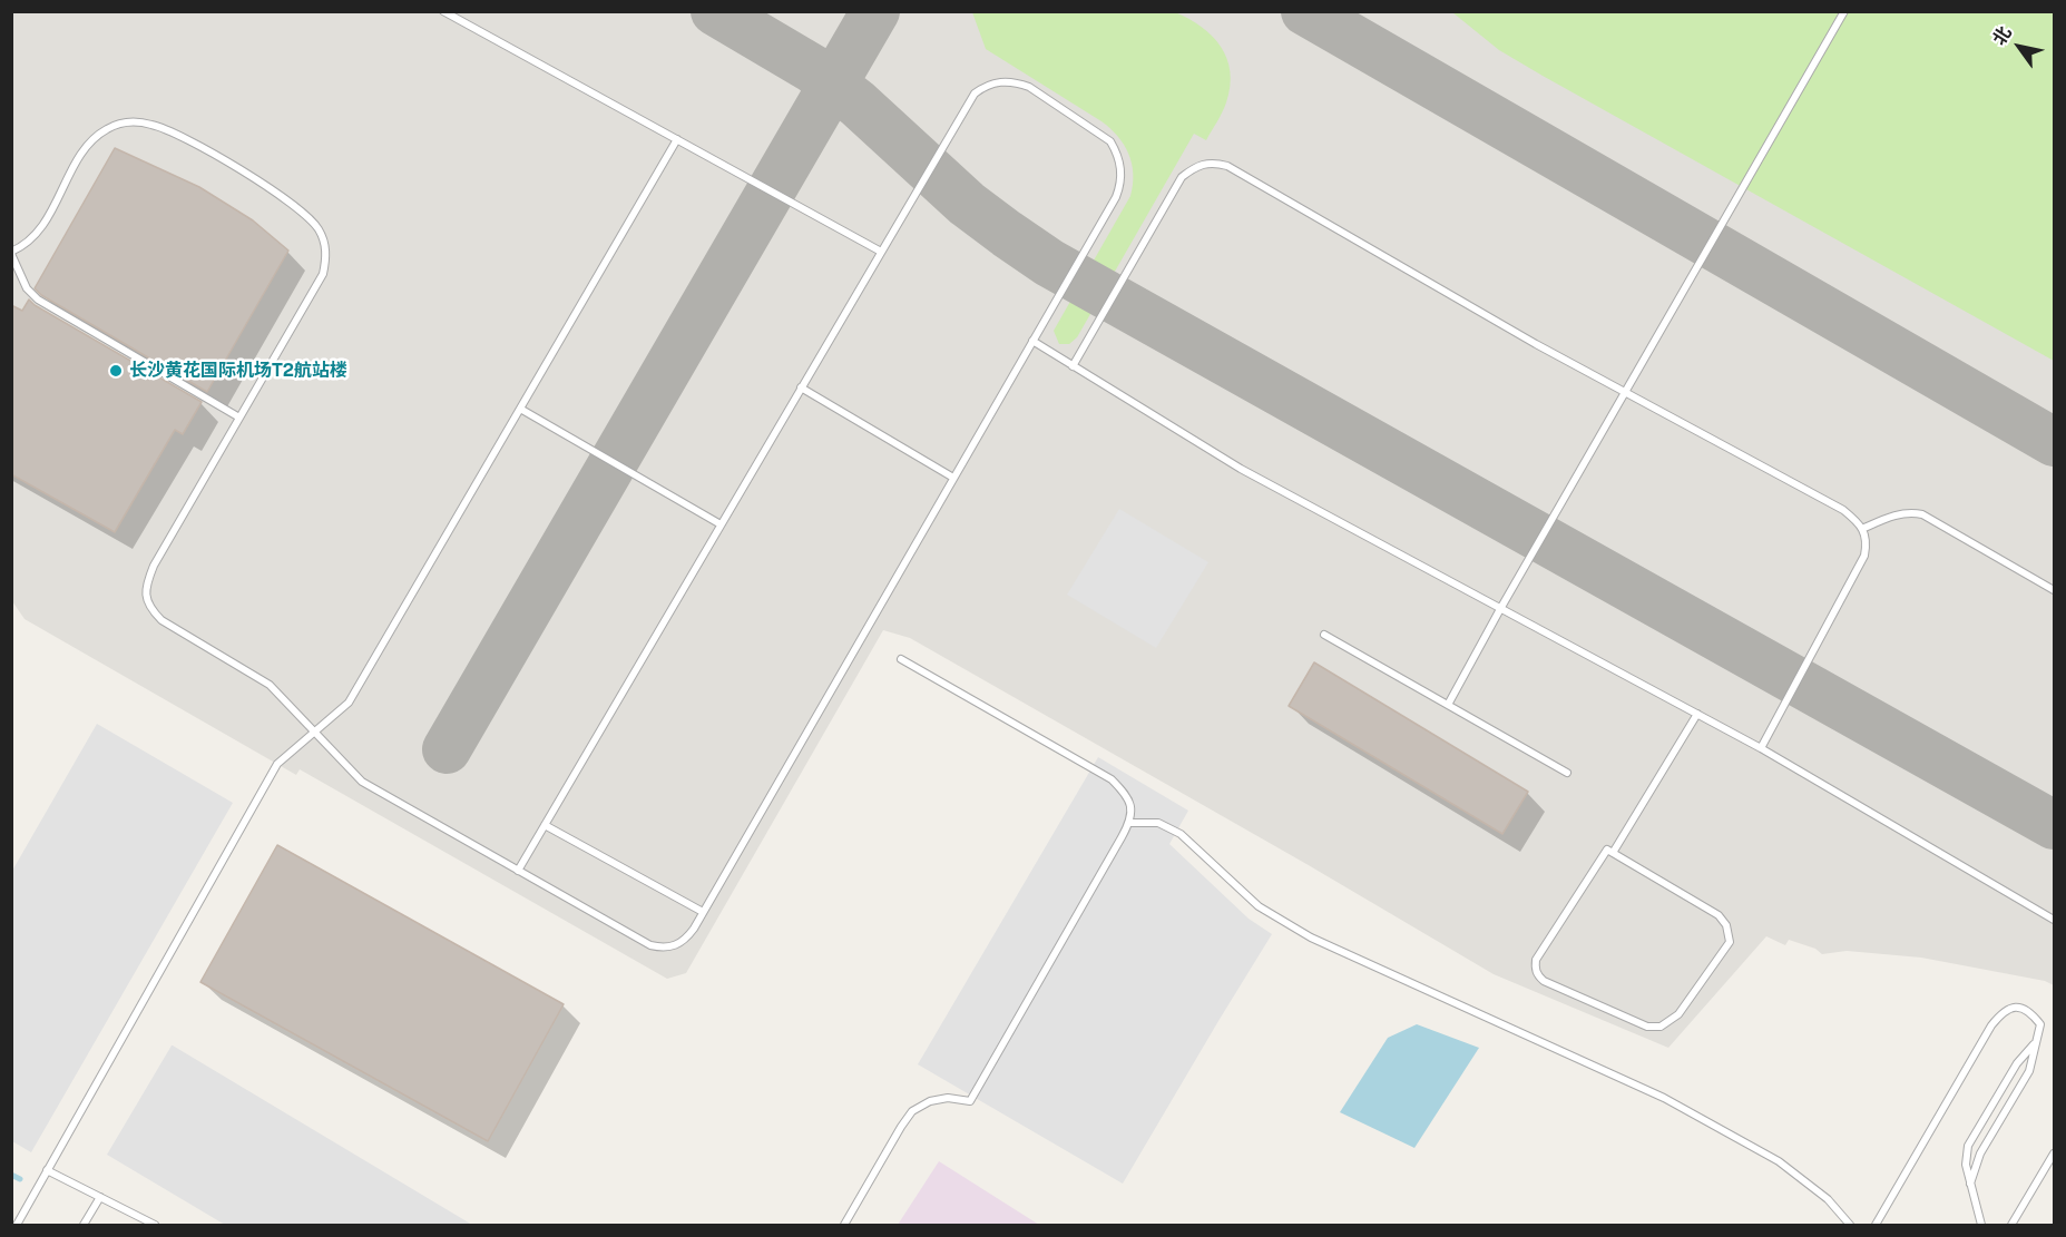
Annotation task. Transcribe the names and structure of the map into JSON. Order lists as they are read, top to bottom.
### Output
{
  "places": ["长沙黄花国际机场T2航站楼"],
  "north": "top left"
}
